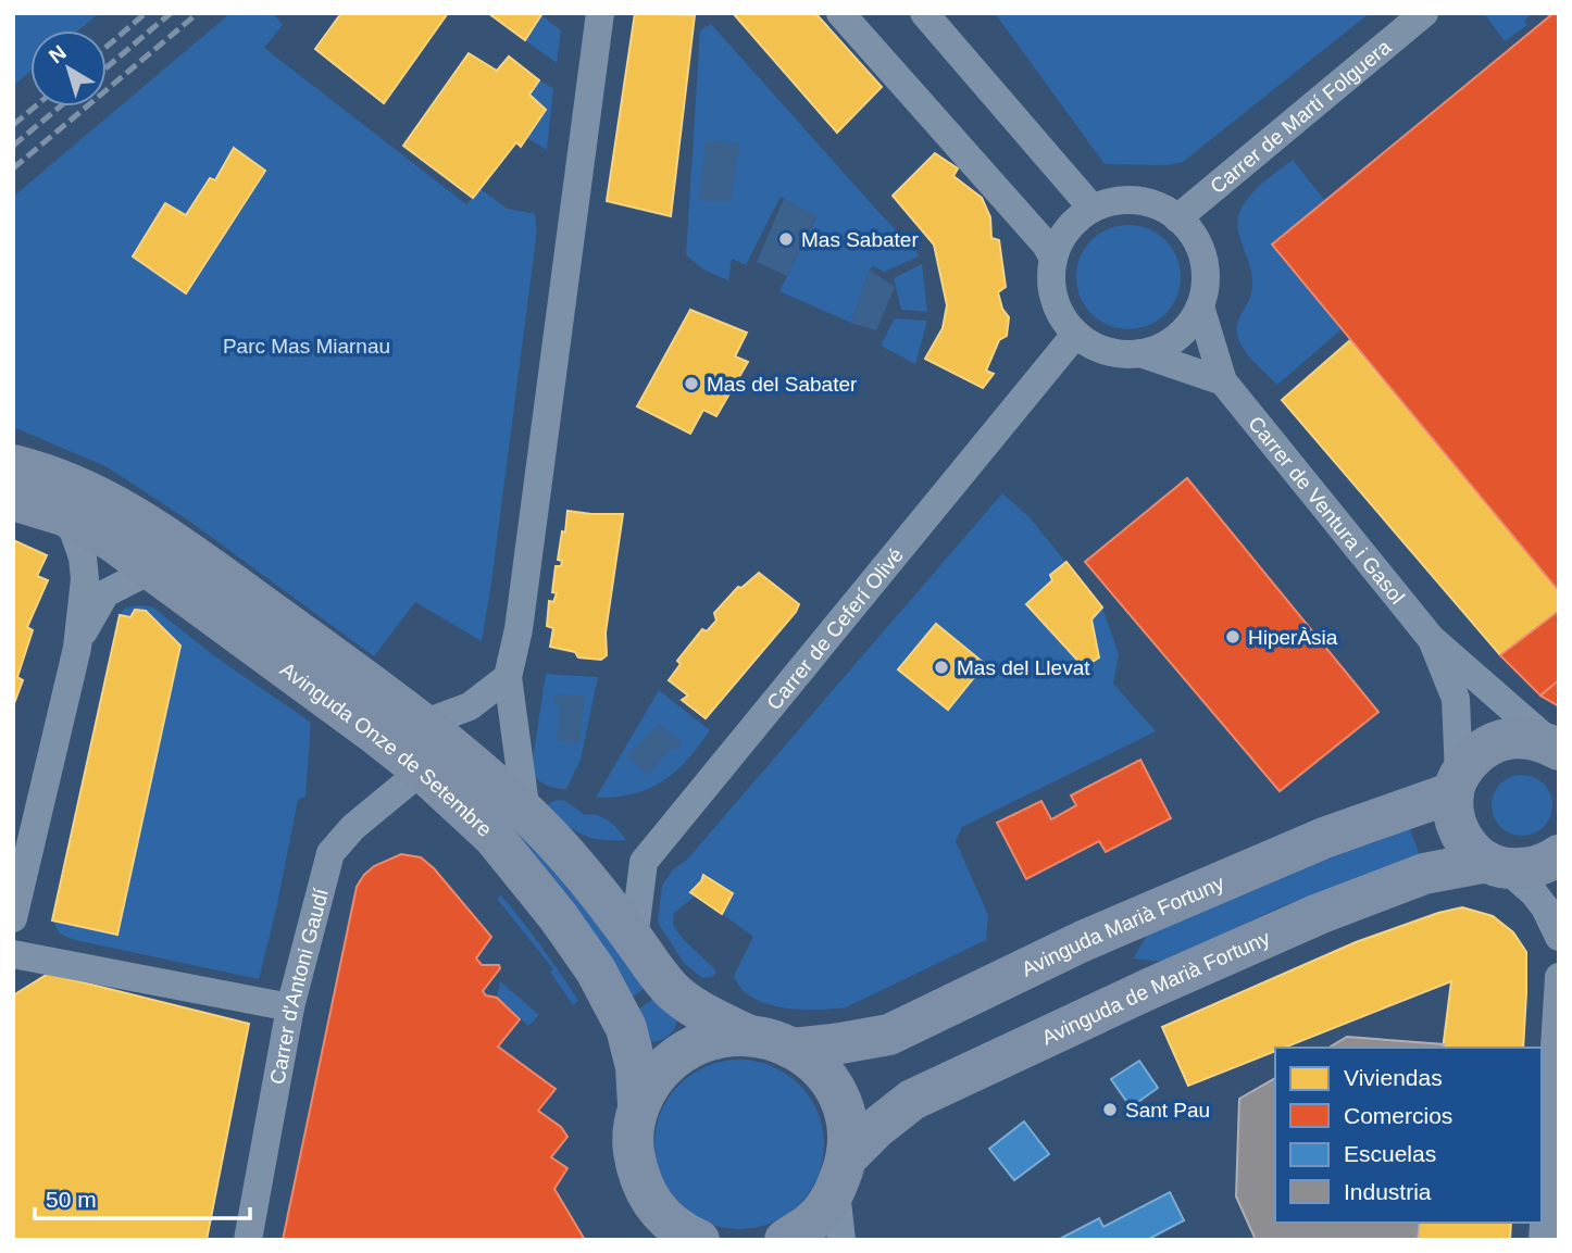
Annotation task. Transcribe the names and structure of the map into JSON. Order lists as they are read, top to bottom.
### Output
{
  "streets": {
    "main road": ["Avinguda Onze de Setembre", "Avinguda Marià Fortuny", "Avinguda de Marià Fortuny"],
    "street": [
      "Carrer de Martí Folguera",
      "Carrer de Ventura i Gasol",
      "Carrer de Ceferí Olivé",
      "Carrer d'Antoni Gaudí"
    ]
  },
  "crossings": [
    ["Carrer de Martí Folguera", "Carrer de Ventura i Gasol"],
    ["Carrer de Martí Folguera", "Carrer de Ceferí Olivé"],
    ["Carrer de Ventura i Gasol", "Carrer de Ceferí Olivé"],
    ["Carrer de Ventura i Gasol", "Avinguda Marià Fortuny"],
    ["Carrer de Ceferí Olivé", "Avinguda Onze de Setembre"],
    ["Avinguda Onze de Setembre", "Carrer d'Antoni Gaudí"]
  ],
  "parks": ["Parc Mas Miarnau"],
  "places": [
    "Mas Sabater",
    "Mas del Sabater",
    "HiperÀsia",
    "Mas del Llevat",
    "Sant Pau"
  ],
  "legend": [
    "Viviendas",
    "Comercios",
    "Escuelas",
    "Industria"
  ],
  "scale_bar": "50 m",
  "north": "top left"
}
